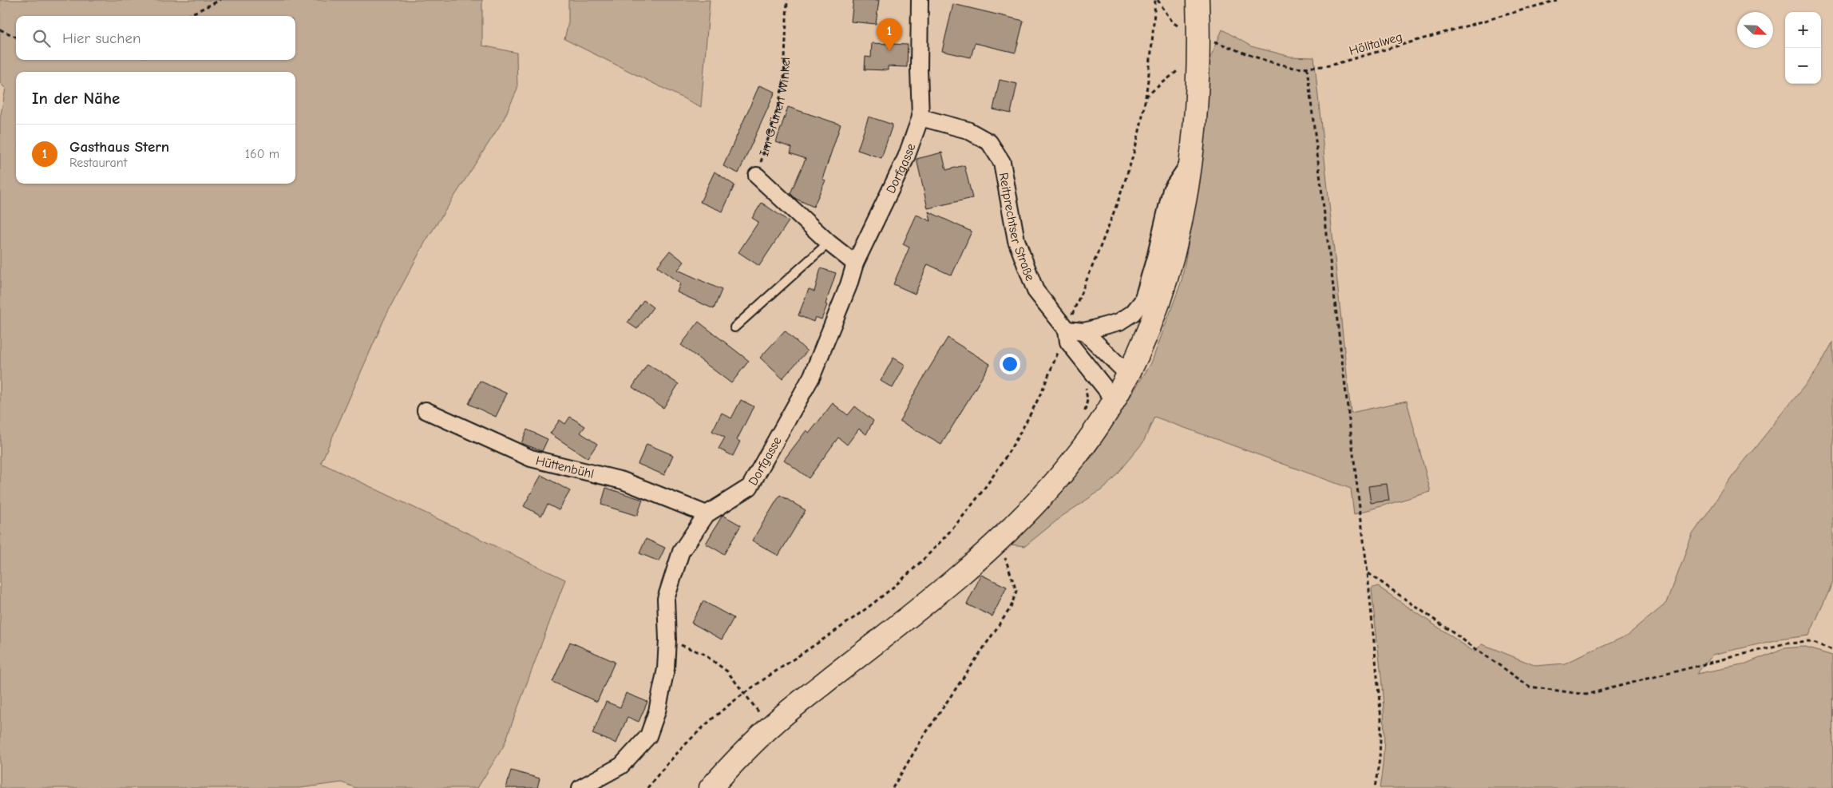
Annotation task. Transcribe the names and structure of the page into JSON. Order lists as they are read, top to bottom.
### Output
{
  "streets": {
    "street": ["Dorfgasse", "Reitprechtser Straße", "Hüttenbühl"],
    "path": ["Hölltalweg", "Im Grünen Winkel"]
  },
  "crossings": [
    ["Dorfgasse", "Reitprechtser Straße"],
    ["Dorfgasse", "Hüttenbühl"]
  ],
  "north": "bottom right",
  "page": {
    "map_buttons": ["+", "−"],
    "search": "Hier suchen",
    "pins": "1",
    "heading": "In der Nähe",
    "list": [
      {
        "mark": "1",
        "name": "Gasthaus Stern",
        "note": "Restaurant",
        "value": "160 m"
      }
    ]
  }
}
